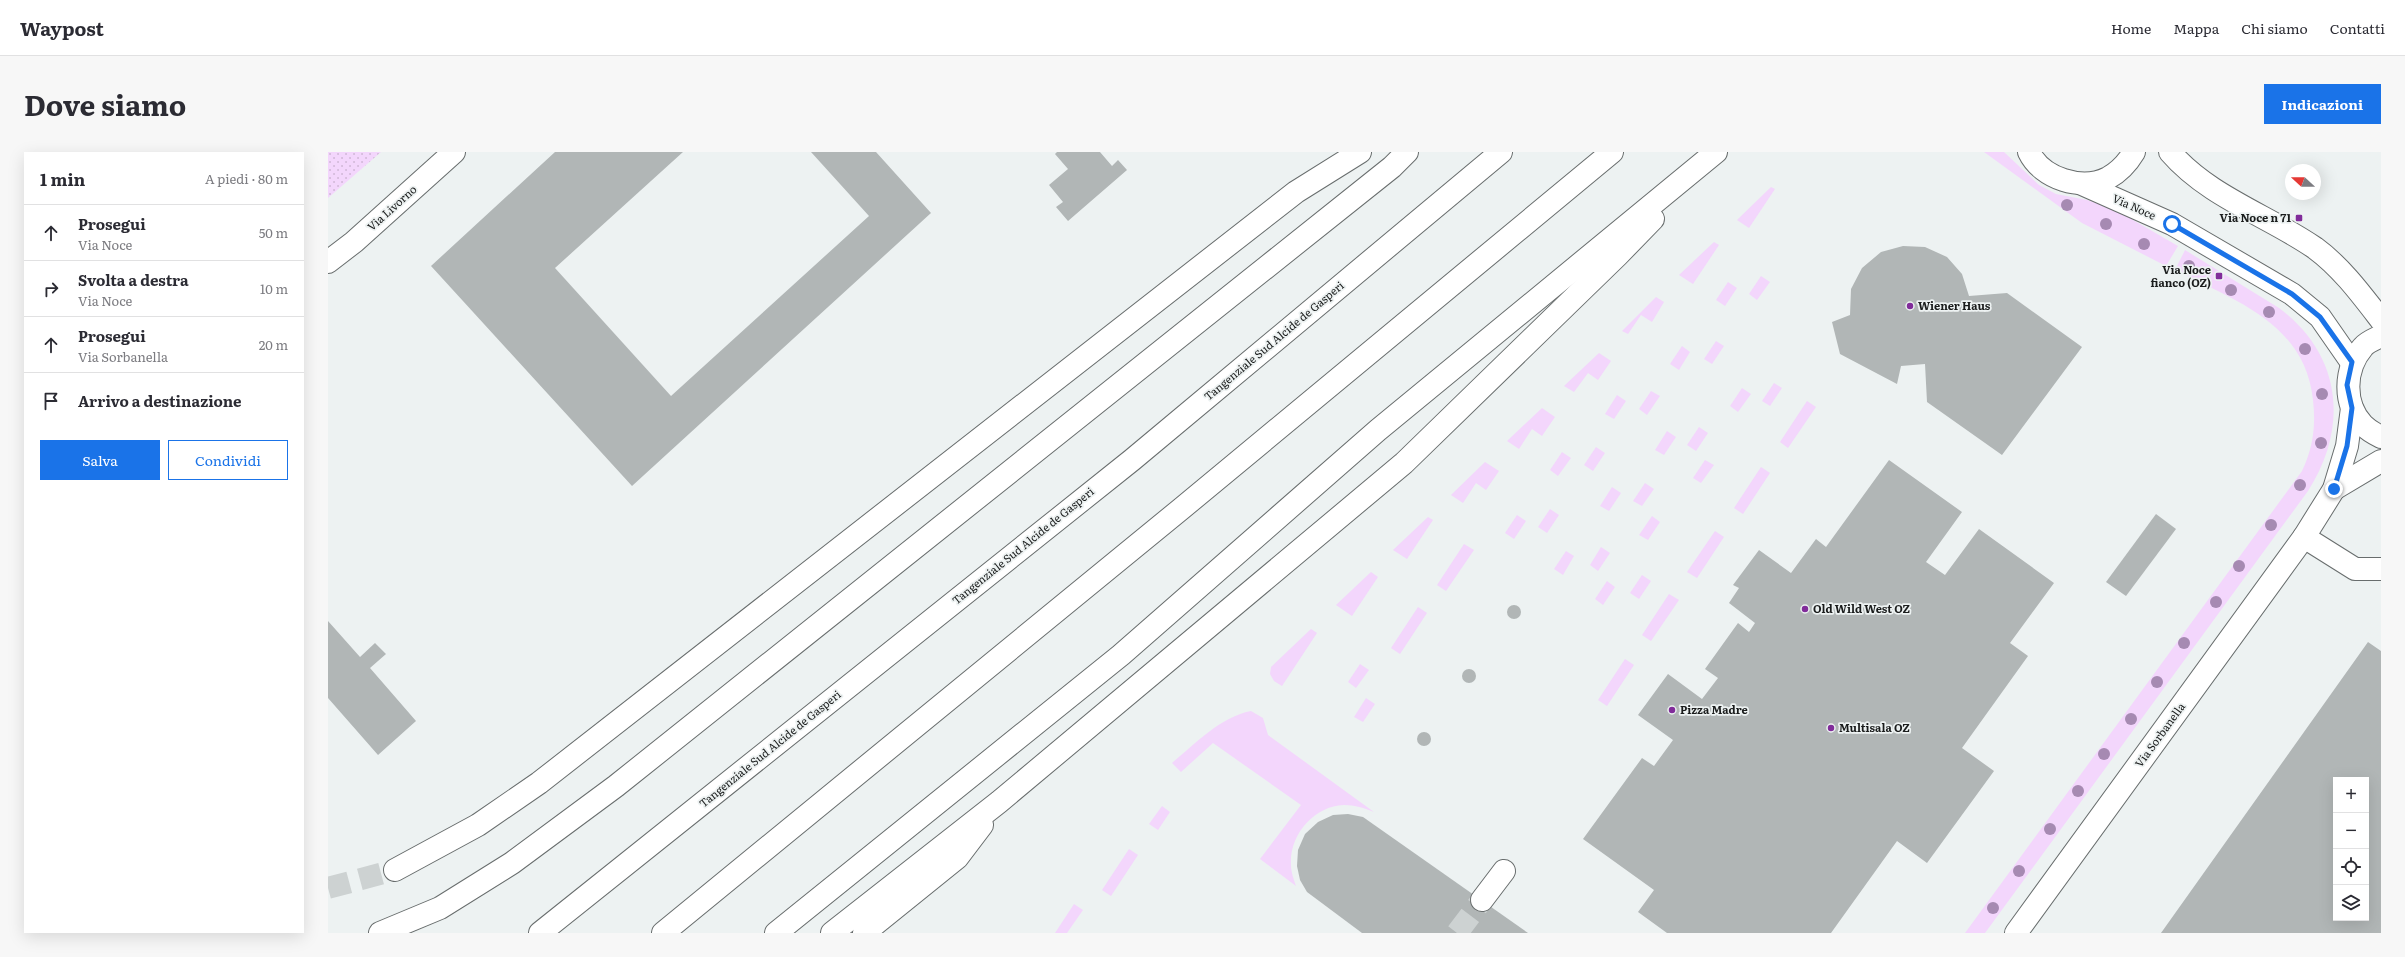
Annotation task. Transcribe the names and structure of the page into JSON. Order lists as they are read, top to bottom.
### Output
{
  "streets": {
    "main road": [
      "Via Noce",
      "Via Livorno",
      "Tangenziale Sud Alcide de Gasperi",
      "Via Sorbanella"
    ]
  },
  "places": {
    "transit": ["Via Noce n 71", "Via Noce fianco (OZ)"],
    "other": [
      "Wiener Haus",
      "Old Wild West OZ",
      "Pizza Madre",
      "Multisala OZ"
    ]
  },
  "north": "left",
  "page": {
    "header": "Waypost",
    "nav": [
      "Home",
      "Mappa",
      "Chi siamo",
      "Contatti"
    ],
    "title": "Dove siamo",
    "buttons": [
      "Indicazioni",
      ["Salva", "Condividi"]
    ],
    "heading": ["1 min", "A piedi · 80 m"],
    "list": [
      ["Prosegui", "Via Noce", "50 m"],
      ["Svolta a destra", "Via Noce", "10 m"],
      ["Prosegui", "Via Sorbanella", "20 m"],
      "Arrivo a destinazione"
    ],
    "map_buttons": ["+", "−"]
  }
}
